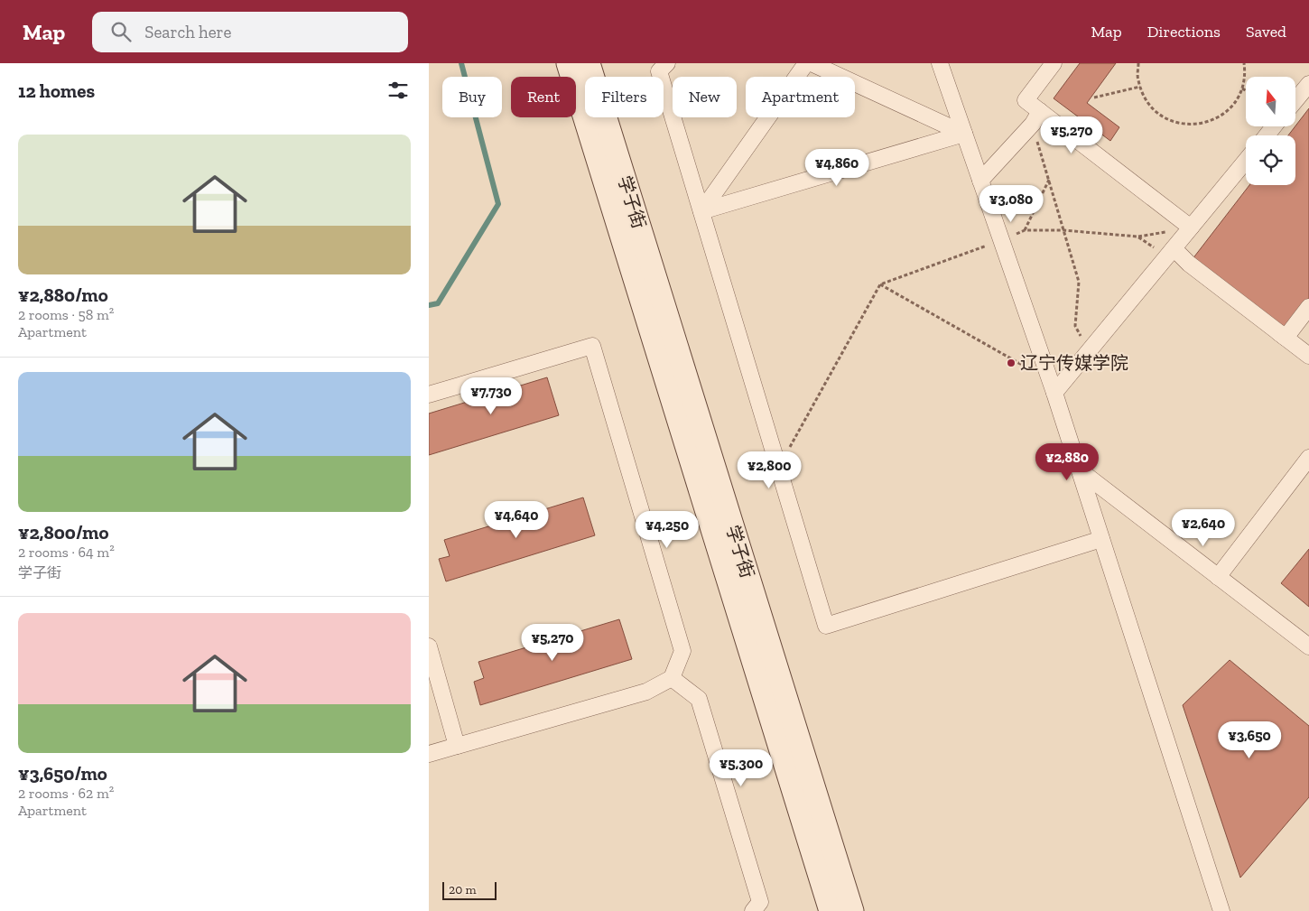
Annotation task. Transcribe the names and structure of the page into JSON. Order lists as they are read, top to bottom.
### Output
{
  "streets": {
    "street": ["学子街"]
  },
  "places": ["辽宁传媒学院"],
  "scale_bar": "20 m",
  "north": "top",
  "page": {
    "header": "Map",
    "search": "Search here",
    "nav": ["Map", "Directions", "Saved"],
    "heading": "12 homes",
    "chip": [
      "Buy",
      "Rent",
      "Filters",
      "New",
      "Apartment"
    ],
    "price": [
      "¥5,270",
      "¥4,860",
      "¥3,080",
      "¥7,730",
      "¥2,880",
      "¥2,800",
      "¥4,640",
      "¥2,640",
      "¥4,250",
      "¥5,270",
      "¥3,650",
      "¥5,300"
    ],
    "list": [
      {
        "name": "¥2,880/mo",
        "note": "2 rooms · 58 m² · Apartment"
      },
      {
        "name": "¥2,800/mo",
        "note": "2 rooms · 64 m² · 学子街"
      },
      {
        "name": "¥3,650/mo",
        "note": "2 rooms · 62 m² · Apartment"
      }
    ],
    "scale": "20 m"
  }
}
